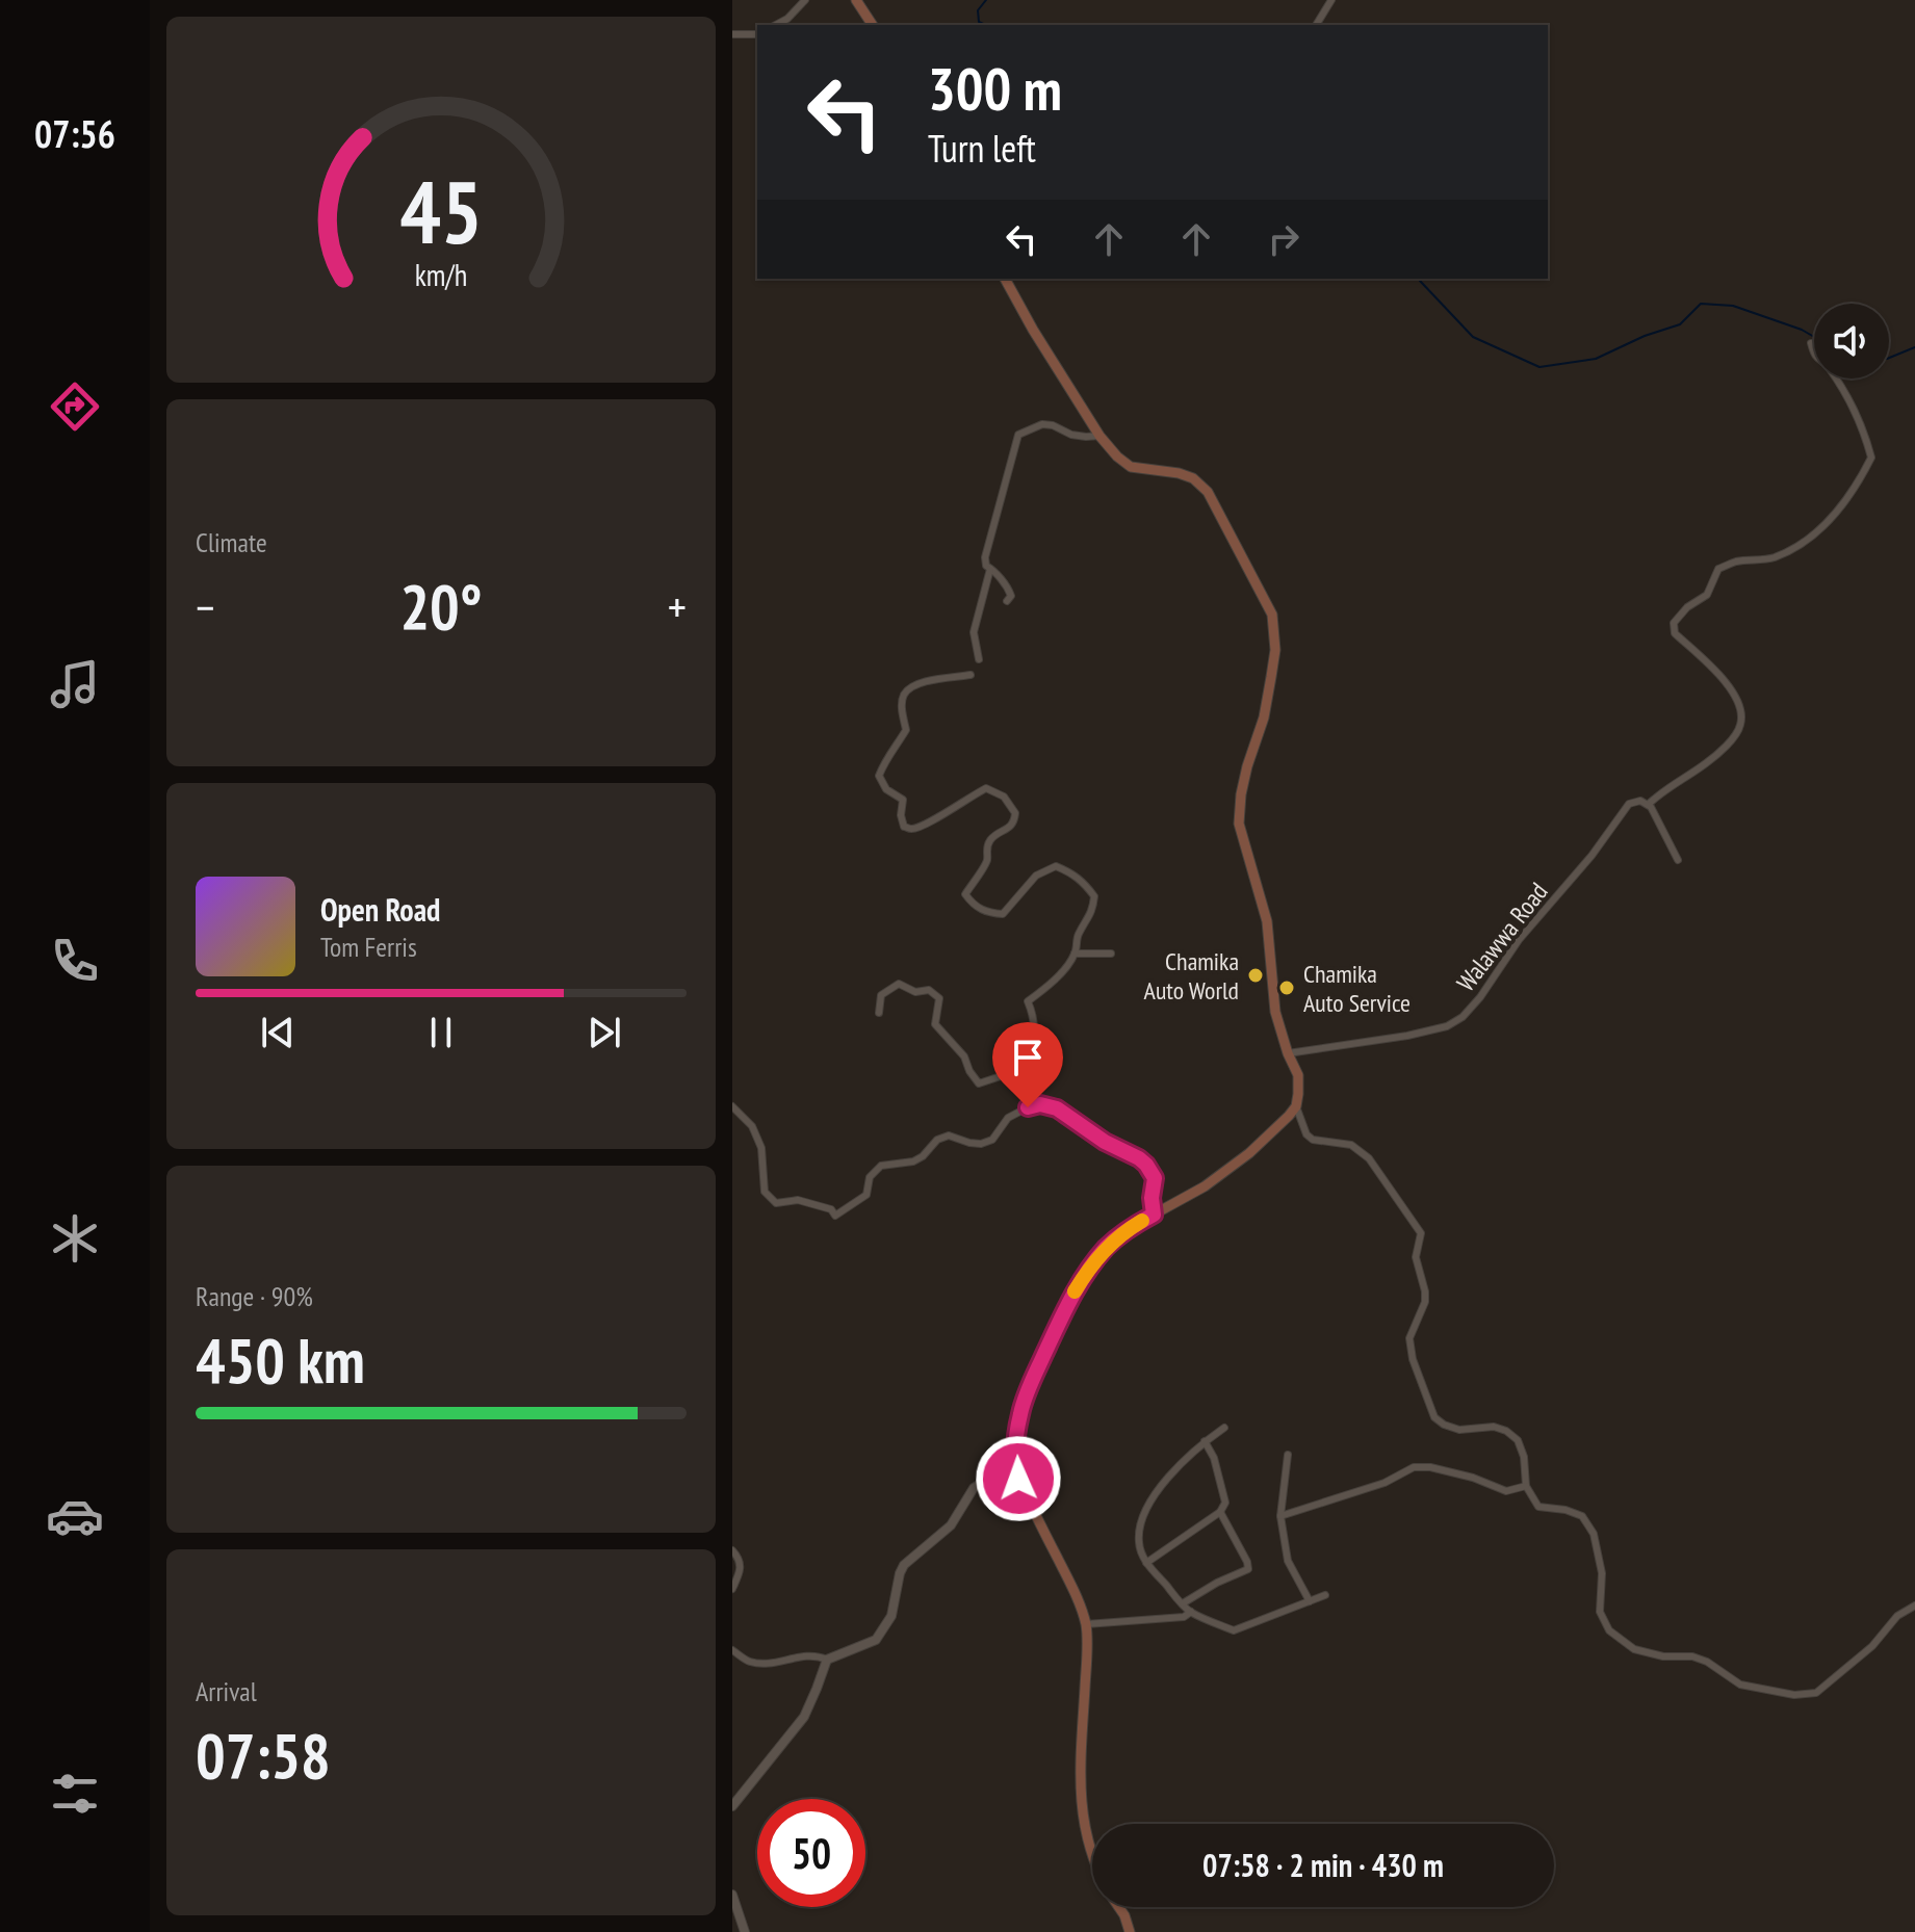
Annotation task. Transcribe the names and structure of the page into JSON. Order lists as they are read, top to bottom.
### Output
{
  "streets": {
    "street": ["Walawwa Road"]
  },
  "places": ["Chamika Auto World", "Chamika Auto Service"],
  "page": {
    "tabs": "07:56",
    "turn": ["300 m", "Turn left"],
    "tile": [
      "Climate",
      ["Range · 90%", "450 km"],
      ["Arrival", "07:58"]
    ],
    "heat": ["−", "20°", "+"],
    "song": ["Open Road", "Tom Ferris"],
    "limit": "50",
    "trip": "07:58 · 2 min · 430 m",
    "gauge": ["45", "km/h"]
  }
}
